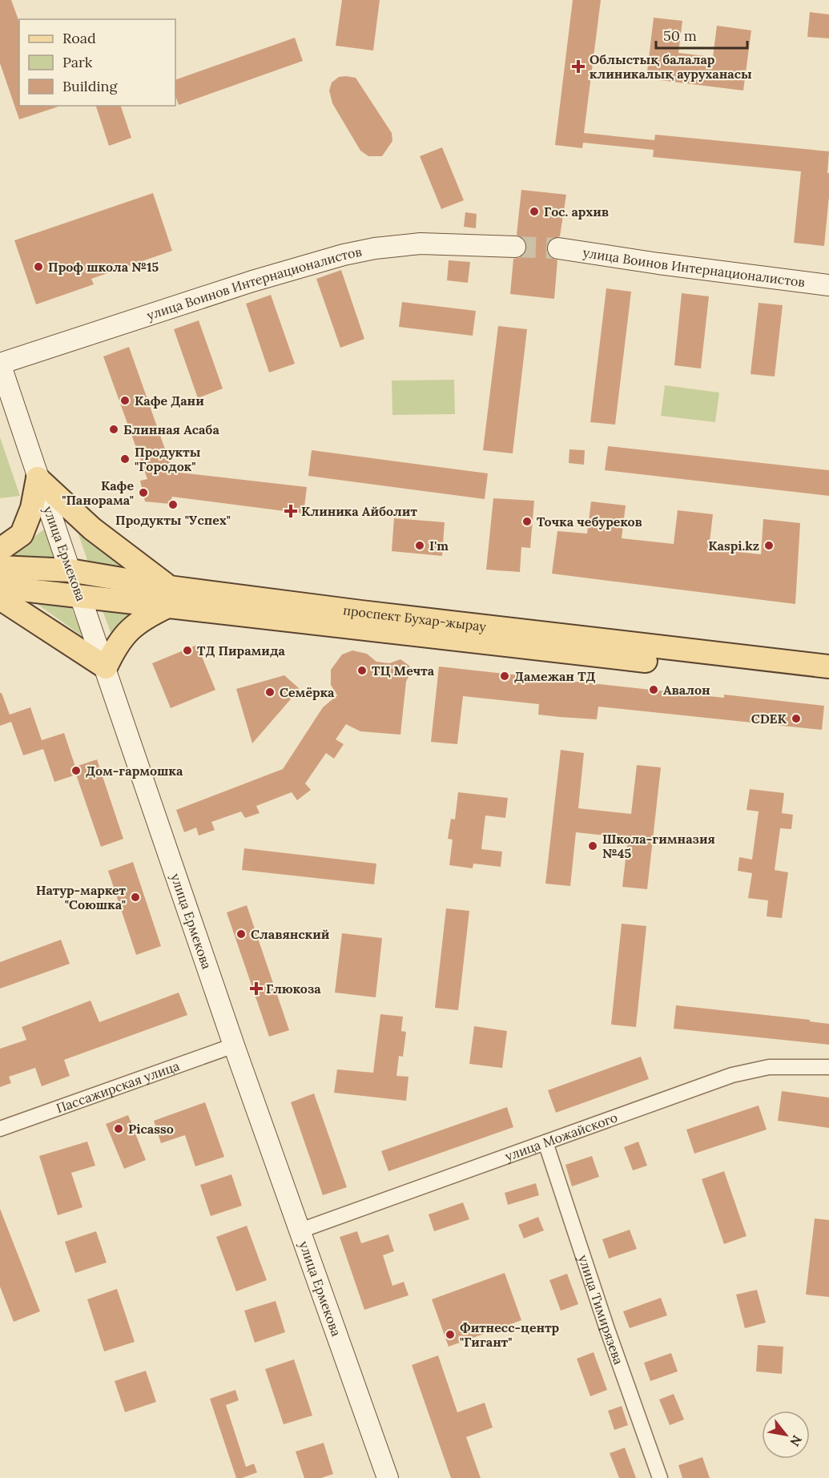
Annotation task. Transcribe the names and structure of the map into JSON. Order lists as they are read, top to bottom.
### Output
{
  "streets": {
    "main road": ["улица Воинов Интернационалистов", "улица Ермекова", "проспект Бухар-жырау"],
    "street": ["Пассажирская улица", "улица Можайского", "улица Тимирязева"]
  },
  "crossings": [
    ["улица Воинов Интернационалистов", "улица Ермекова"],
    ["улица Ермекова", "проспект Бухар-жырау"],
    ["улица Ермекова", "Пассажирская улица"],
    ["улица Ермекова", "улица Можайского"],
    ["улица Можайского", "улица Тимирязева"]
  ],
  "places": {
    "health": ["Облыстық балалар клиникалық ауруханасы", "Клиника Айболит", "Глюкоза"],
    "other": [
      "Гос. архив",
      "Проф школа №15",
      "Кафе Дани",
      "Блинная Асаба",
      "Продукты \"Городок\"",
      "Кафе \"Панорама\"",
      "Продукты \"Успех\"",
      "Точка чебуреков",
      "I'm",
      "Kaspi.kz",
      "ТД Пирамида",
      "ТЦ Мечта",
      "Дамежан ТД",
      "Авалон",
      "Семёрка",
      "CDEK",
      "Дом-гармошка",
      "Школа-гимназия №45",
      "Натур-маркет \"Союшка\"",
      "Славянский",
      "Picasso",
      "Фитнесс-центр \"Гигант\""
    ]
  },
  "legend": ["Road", "Park", "Building"],
  "scale_bar": "50 m",
  "north": "bottom right"
}
